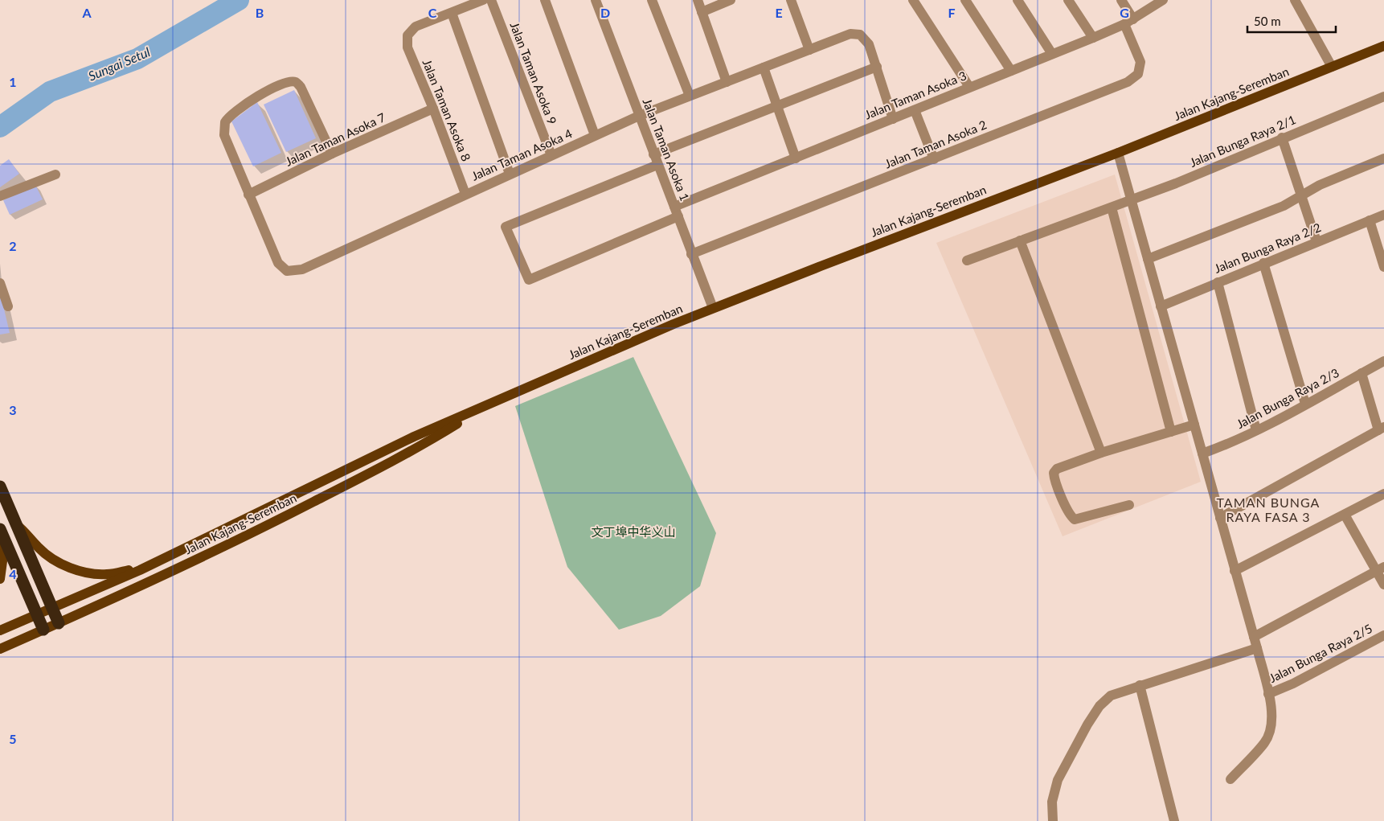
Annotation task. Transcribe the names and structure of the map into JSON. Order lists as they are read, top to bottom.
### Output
{
  "streets": {
    "main road": ["Jalan Kajang-Seremban"],
    "street": [
      "Jalan Taman Asoka 9",
      "Jalan Taman Asoka 3",
      "Jalan Taman Asoka 8",
      "Jalan Taman Asoka 7",
      "Jalan Bunga Raya 2/1",
      "Jalan Taman Asoka 2",
      "Jalan Taman Asoka 1",
      "Jalan Taman Asoka 4",
      "Jalan Bunga Raya 2/2",
      "Jalan Bunga Raya 2/3",
      "Jalan Bunga Raya 2/5"
    ]
  },
  "crossings": [
    ["Jalan Taman Asoka 9", "Jalan Taman Asoka 4"],
    ["Jalan Kajang-Seremban", "Jalan Taman Asoka 1"],
    ["Jalan Taman Asoka 3", "Jalan Taman Asoka 2"],
    ["Jalan Taman Asoka 3", "Jalan Taman Asoka 1"],
    ["Jalan Taman Asoka 8", "Jalan Taman Asoka 7"],
    ["Jalan Taman Asoka 8", "Jalan Taman Asoka 4"],
    ["Jalan Taman Asoka 7", "Jalan Taman Asoka 4"],
    ["Jalan Taman Asoka 2", "Jalan Taman Asoka 1"],
    ["Jalan Taman Asoka 1", "Jalan Taman Asoka 4"]
  ],
  "districts": ["TAMAN BUNGA RAYA FASA 3"],
  "water": ["Sungai Setul"],
  "parks": ["文丁埠中华义山"],
  "scale_bar": "50 m",
  "grid": {
    "columns": [
      "A",
      "B",
      "C",
      "D",
      "E",
      "F",
      "G"
    ],
    "rows": [
      "1",
      "2",
      "3",
      "4",
      "5"
    ]
  }
}
